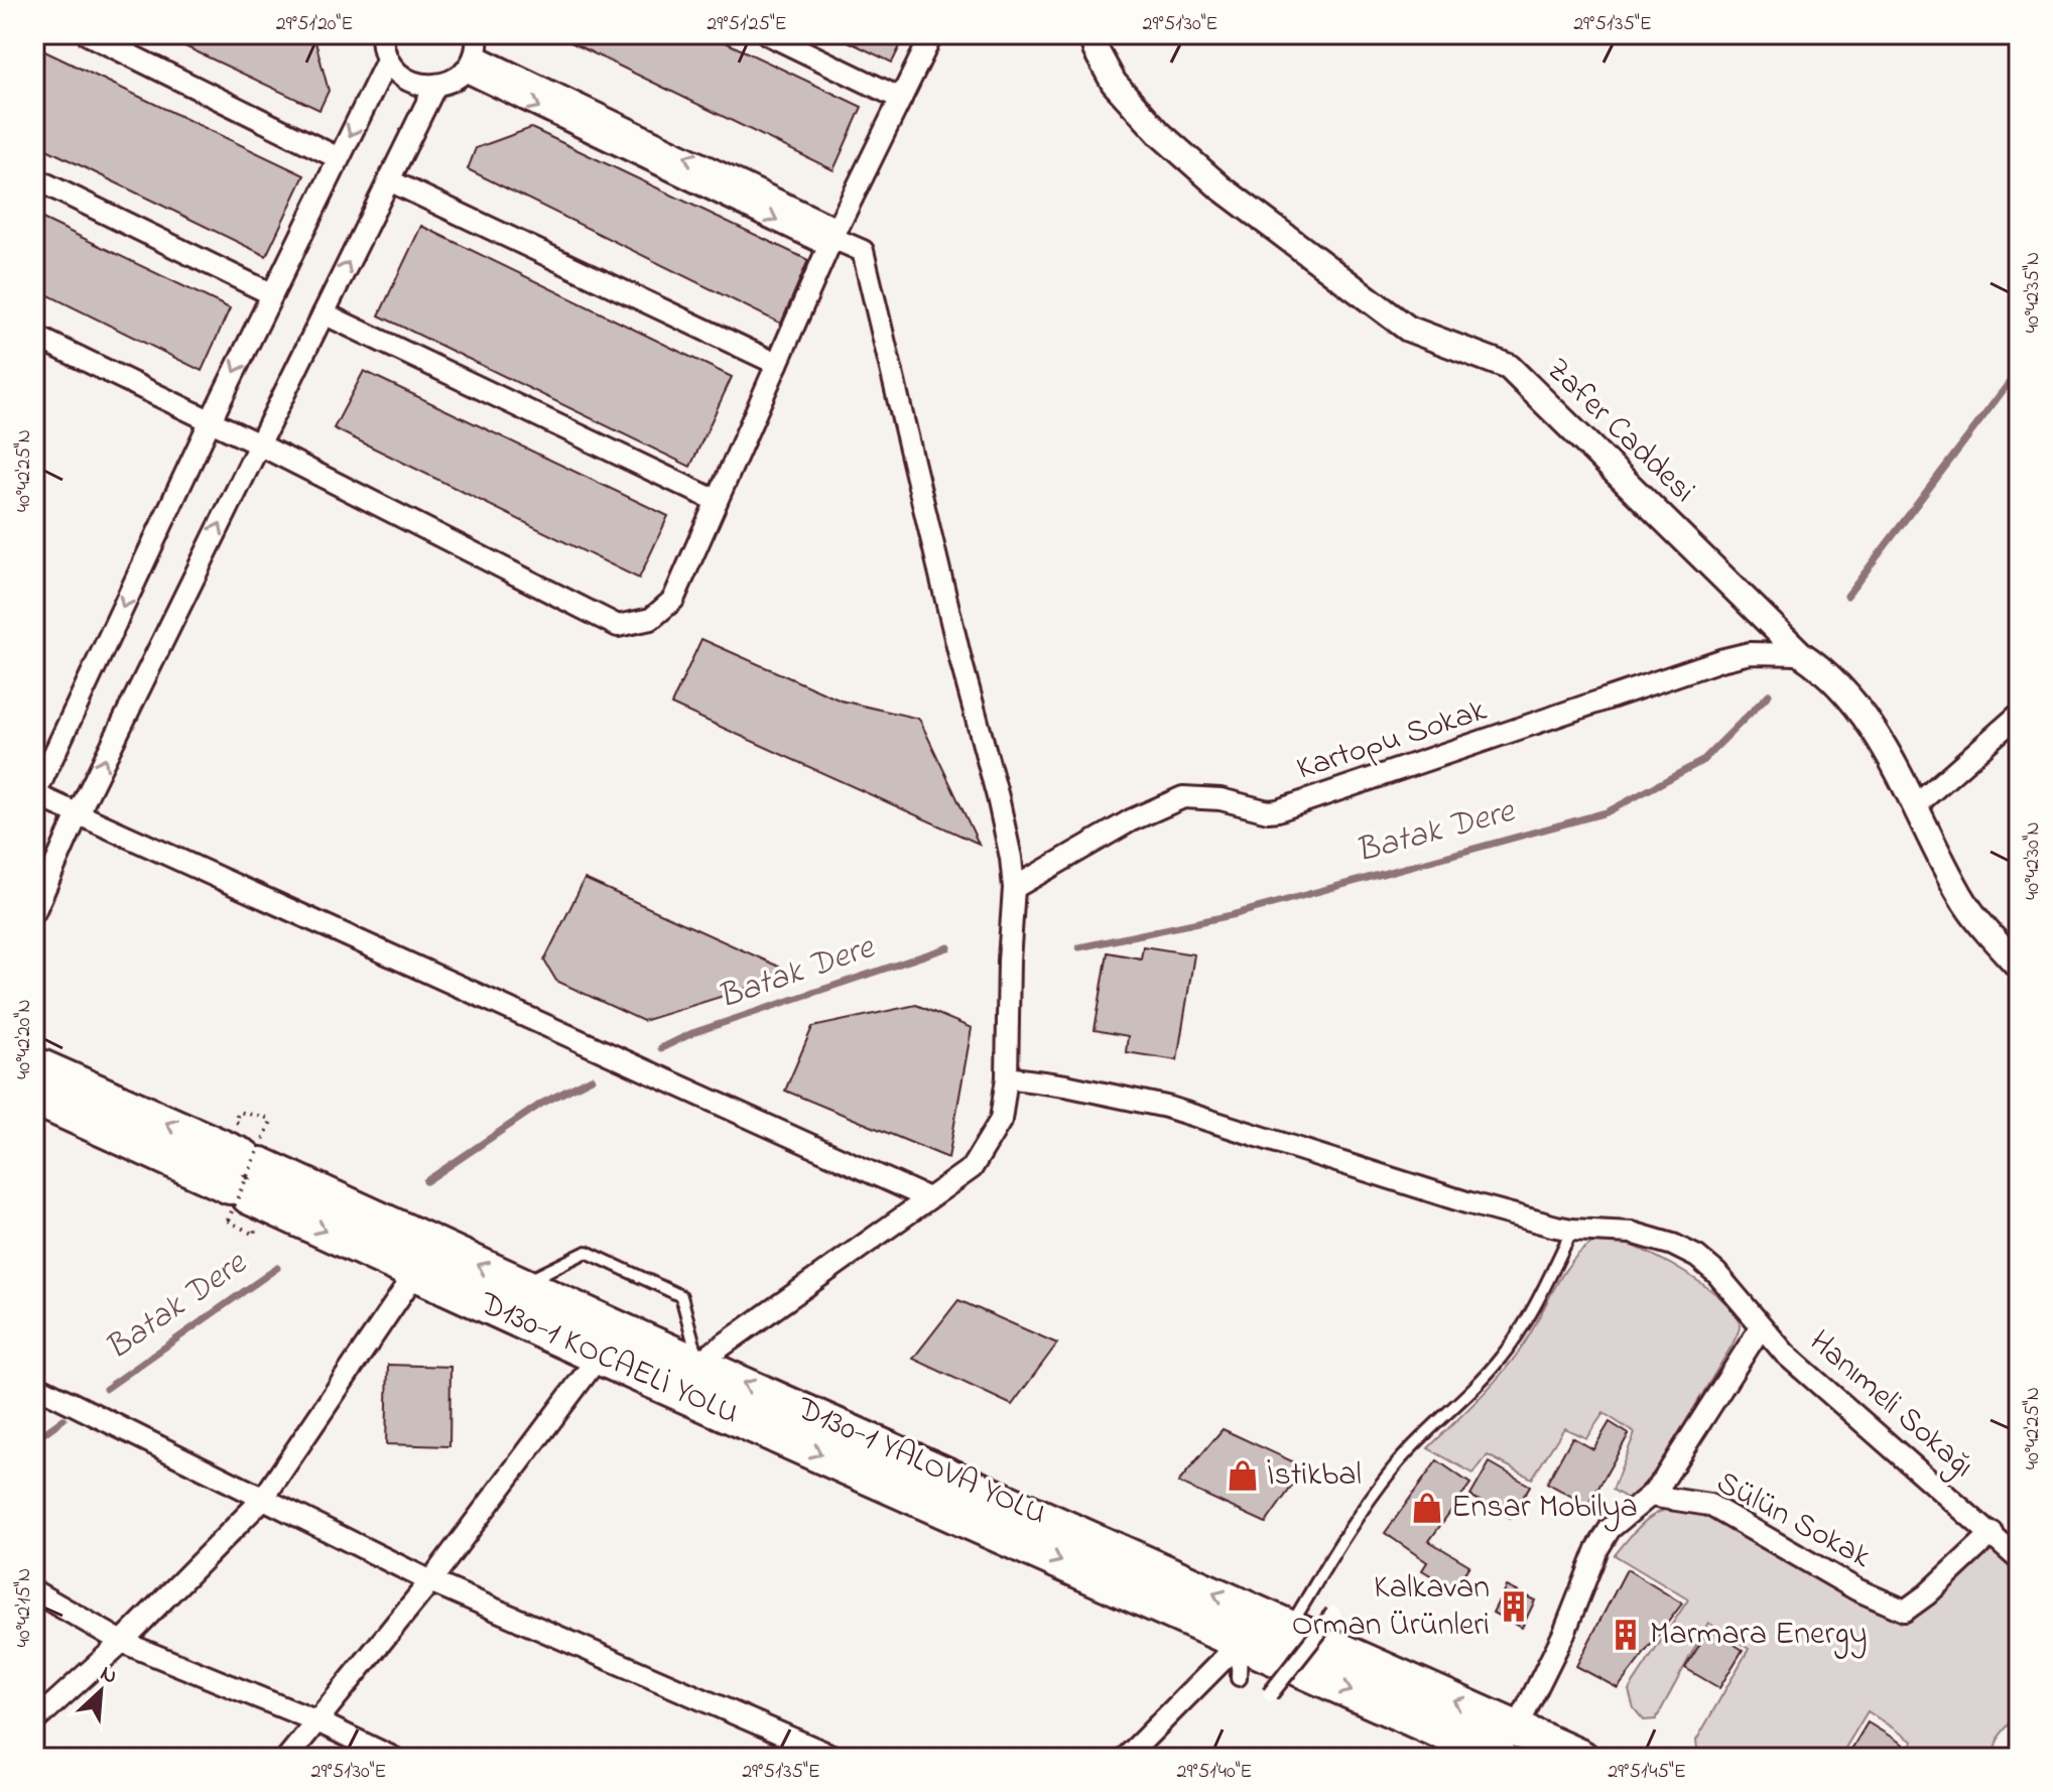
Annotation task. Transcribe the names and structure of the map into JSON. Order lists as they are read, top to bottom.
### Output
{
  "streets": {
    "highway": ["D130-1 KOCAELİ YOLU", "D130-1 YALOVA YOLU"],
    "street": [
      "Zafer Caddesi",
      "Kartopu Sokak",
      "Hanımeli Sokağı",
      "Sülün Sokak"
    ]
  },
  "crossings": [
    ["Zafer Caddesi", "Kartopu Sokak"],
    ["D130-1 KOCAELİ YOLU", "D130-1 YALOVA YOLU"],
    ["Hanımeli Sokağı", "Sülün Sokak"]
  ],
  "one_way": ["D130-1 KOCAELİ YOLU", "D130-1 YALOVA YOLU"],
  "water": ["Batak Dere"],
  "places": {
    "shop": ["İstikbal", "Ensar Mobilya"],
    "building": ["Kalkavan Orman Ürünleri", "Marmara Energy"]
  },
  "north": "top right",
  "coordinates": [
    "29°51'20\"E",
    "29°51'25\"E",
    "29°51'30\"E",
    "29°51'35\"E",
    "40°42'35\"N",
    "40°42'25\"N",
    "40°42'30\"N",
    "40°42'20\"N",
    "40°42'15\"N",
    "29°51'40\"E",
    "29°51'45\"E"
  ]
}
